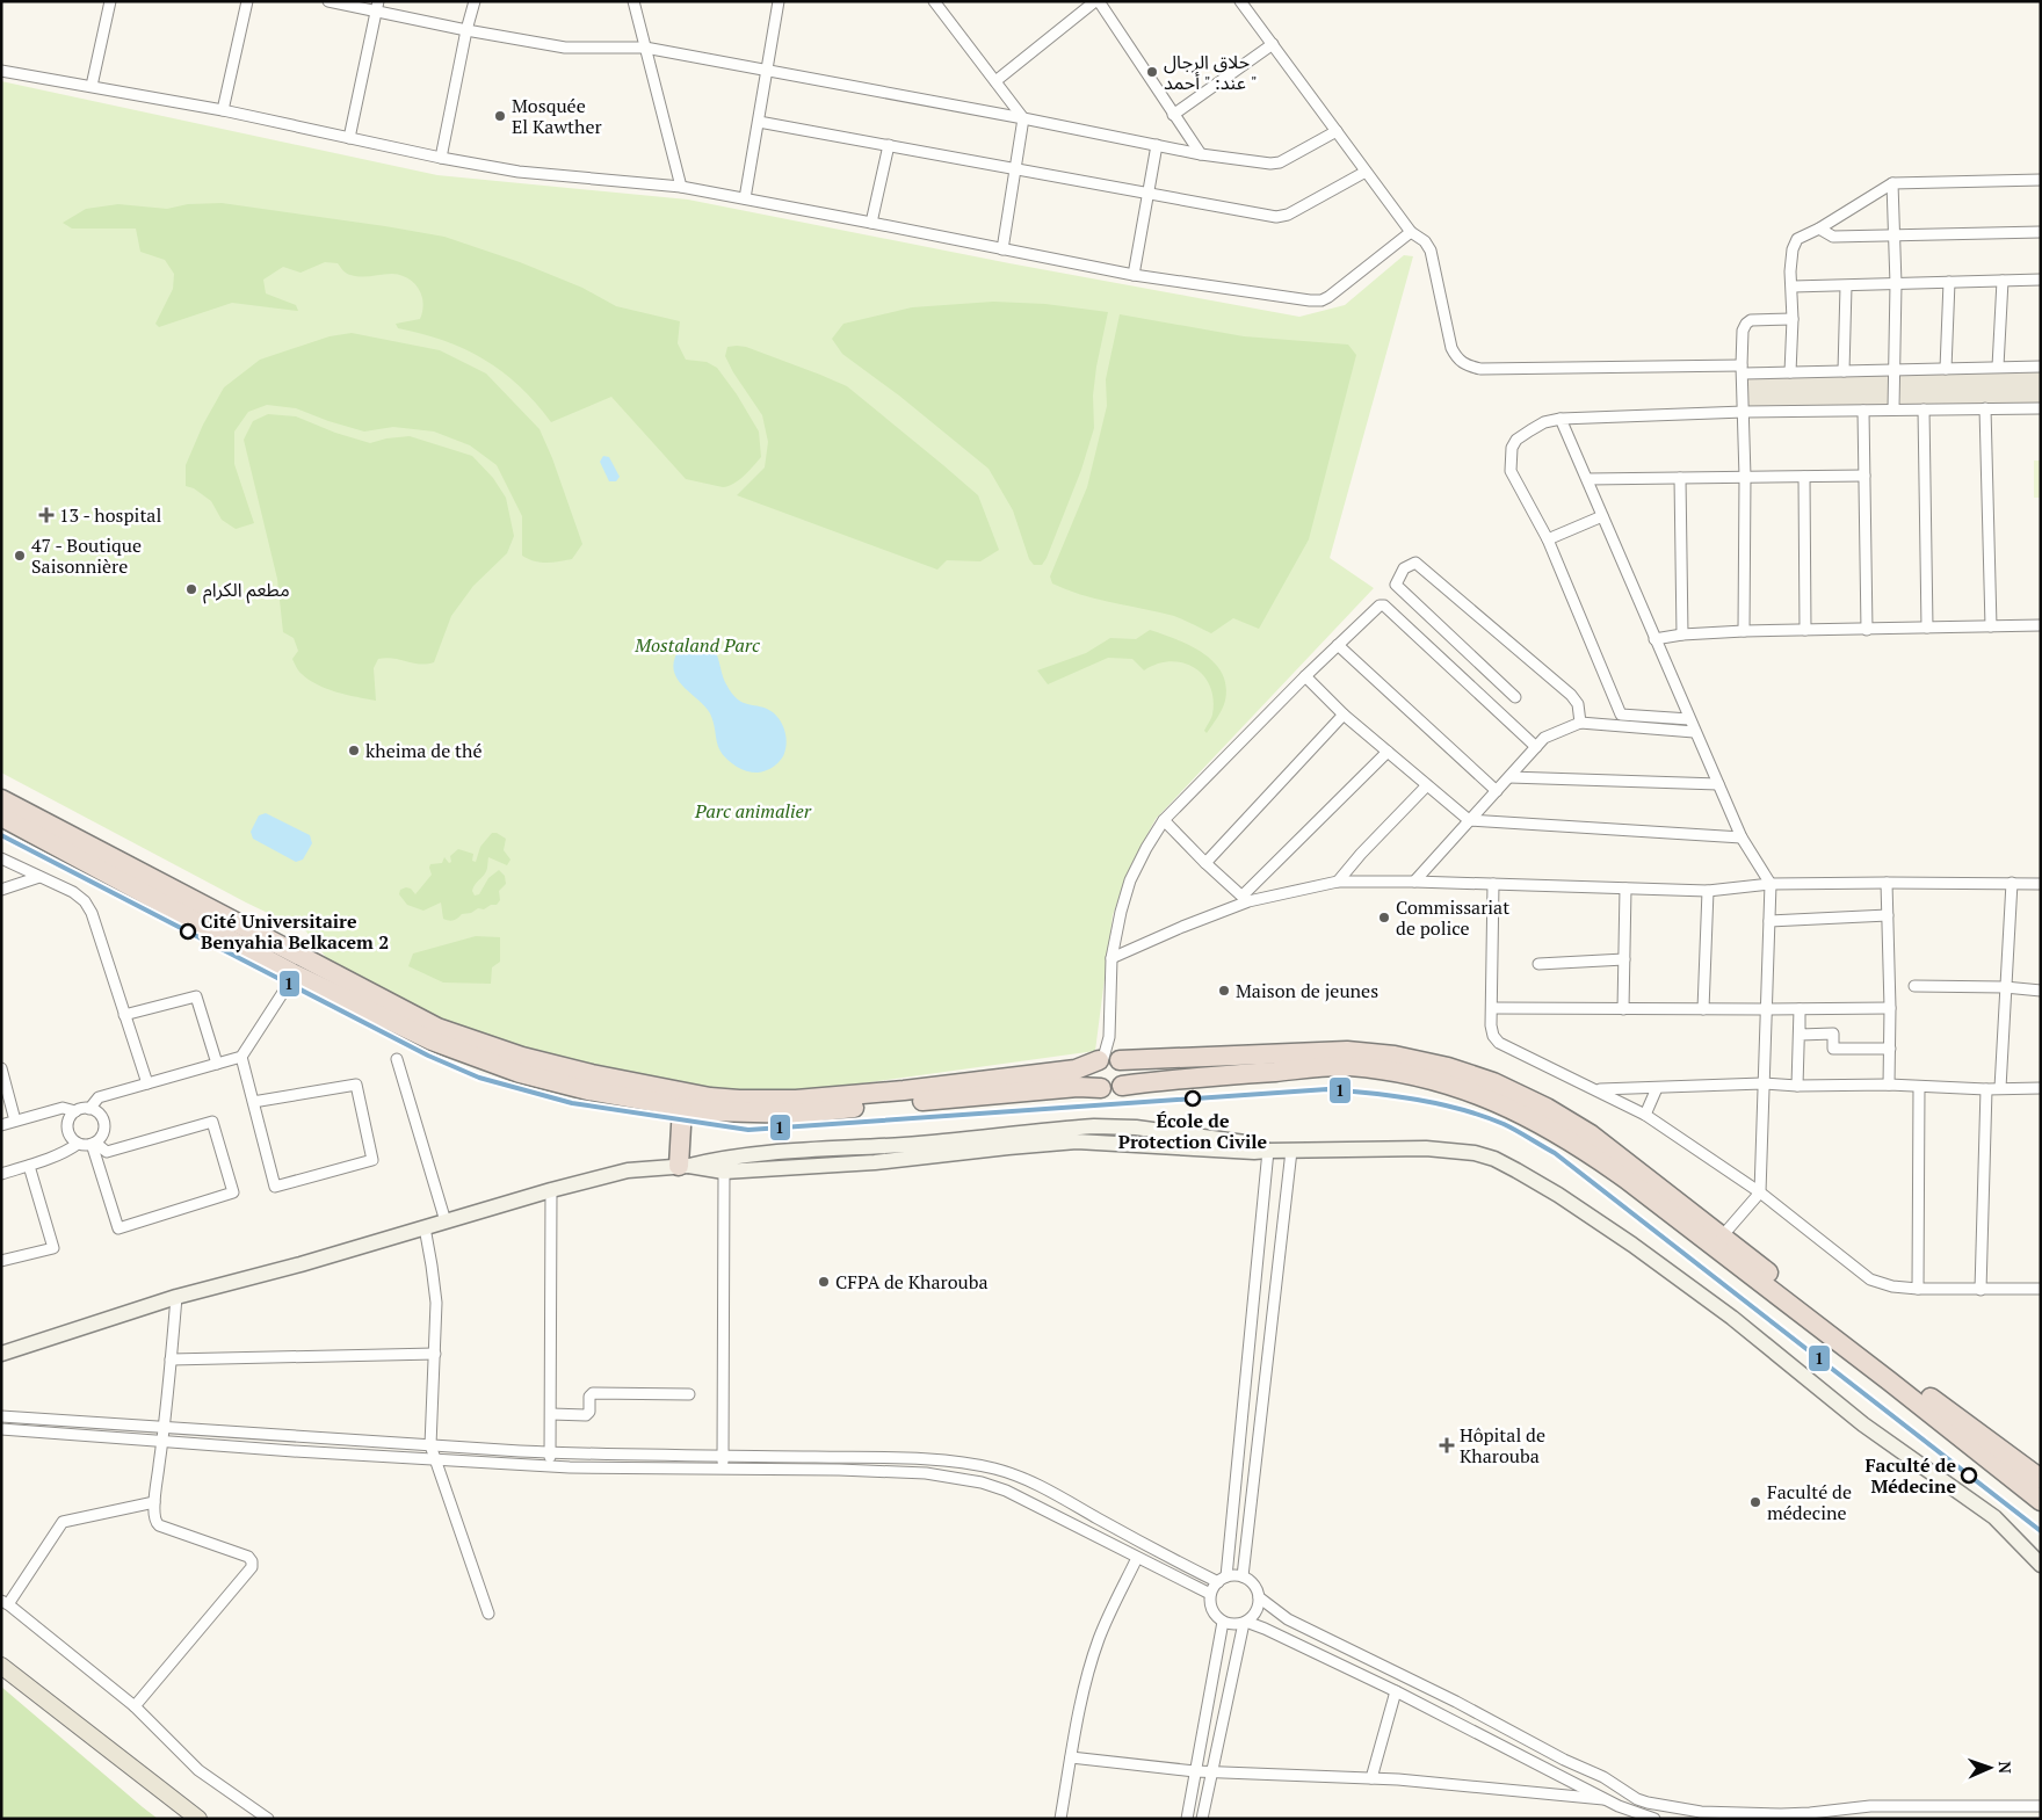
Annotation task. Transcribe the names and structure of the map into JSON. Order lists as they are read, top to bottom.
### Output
{
  "parks": ["Mostaland Parc", "Parc animalier"],
  "places": {
    "other": [
      "حلاق الرجال عند: \" أحمد \"",
      "Mosquée El Kawther",
      "47 - Boutique Saisonnière",
      "مطعم الكرام",
      "kheima de thé",
      "Commissariat de police",
      "Cité Universitaire Benyahia Belkacem 2",
      "Maison de jeunes",
      "École de Protection Civile",
      "CFPA de Kharouba",
      "Faculté de Médecine",
      "Faculté de médecine"
    ],
    "health": ["13 - hospital", "Hôpital de Kharouba"]
  },
  "lines": ["transit line 1"],
  "north": "right"
}
